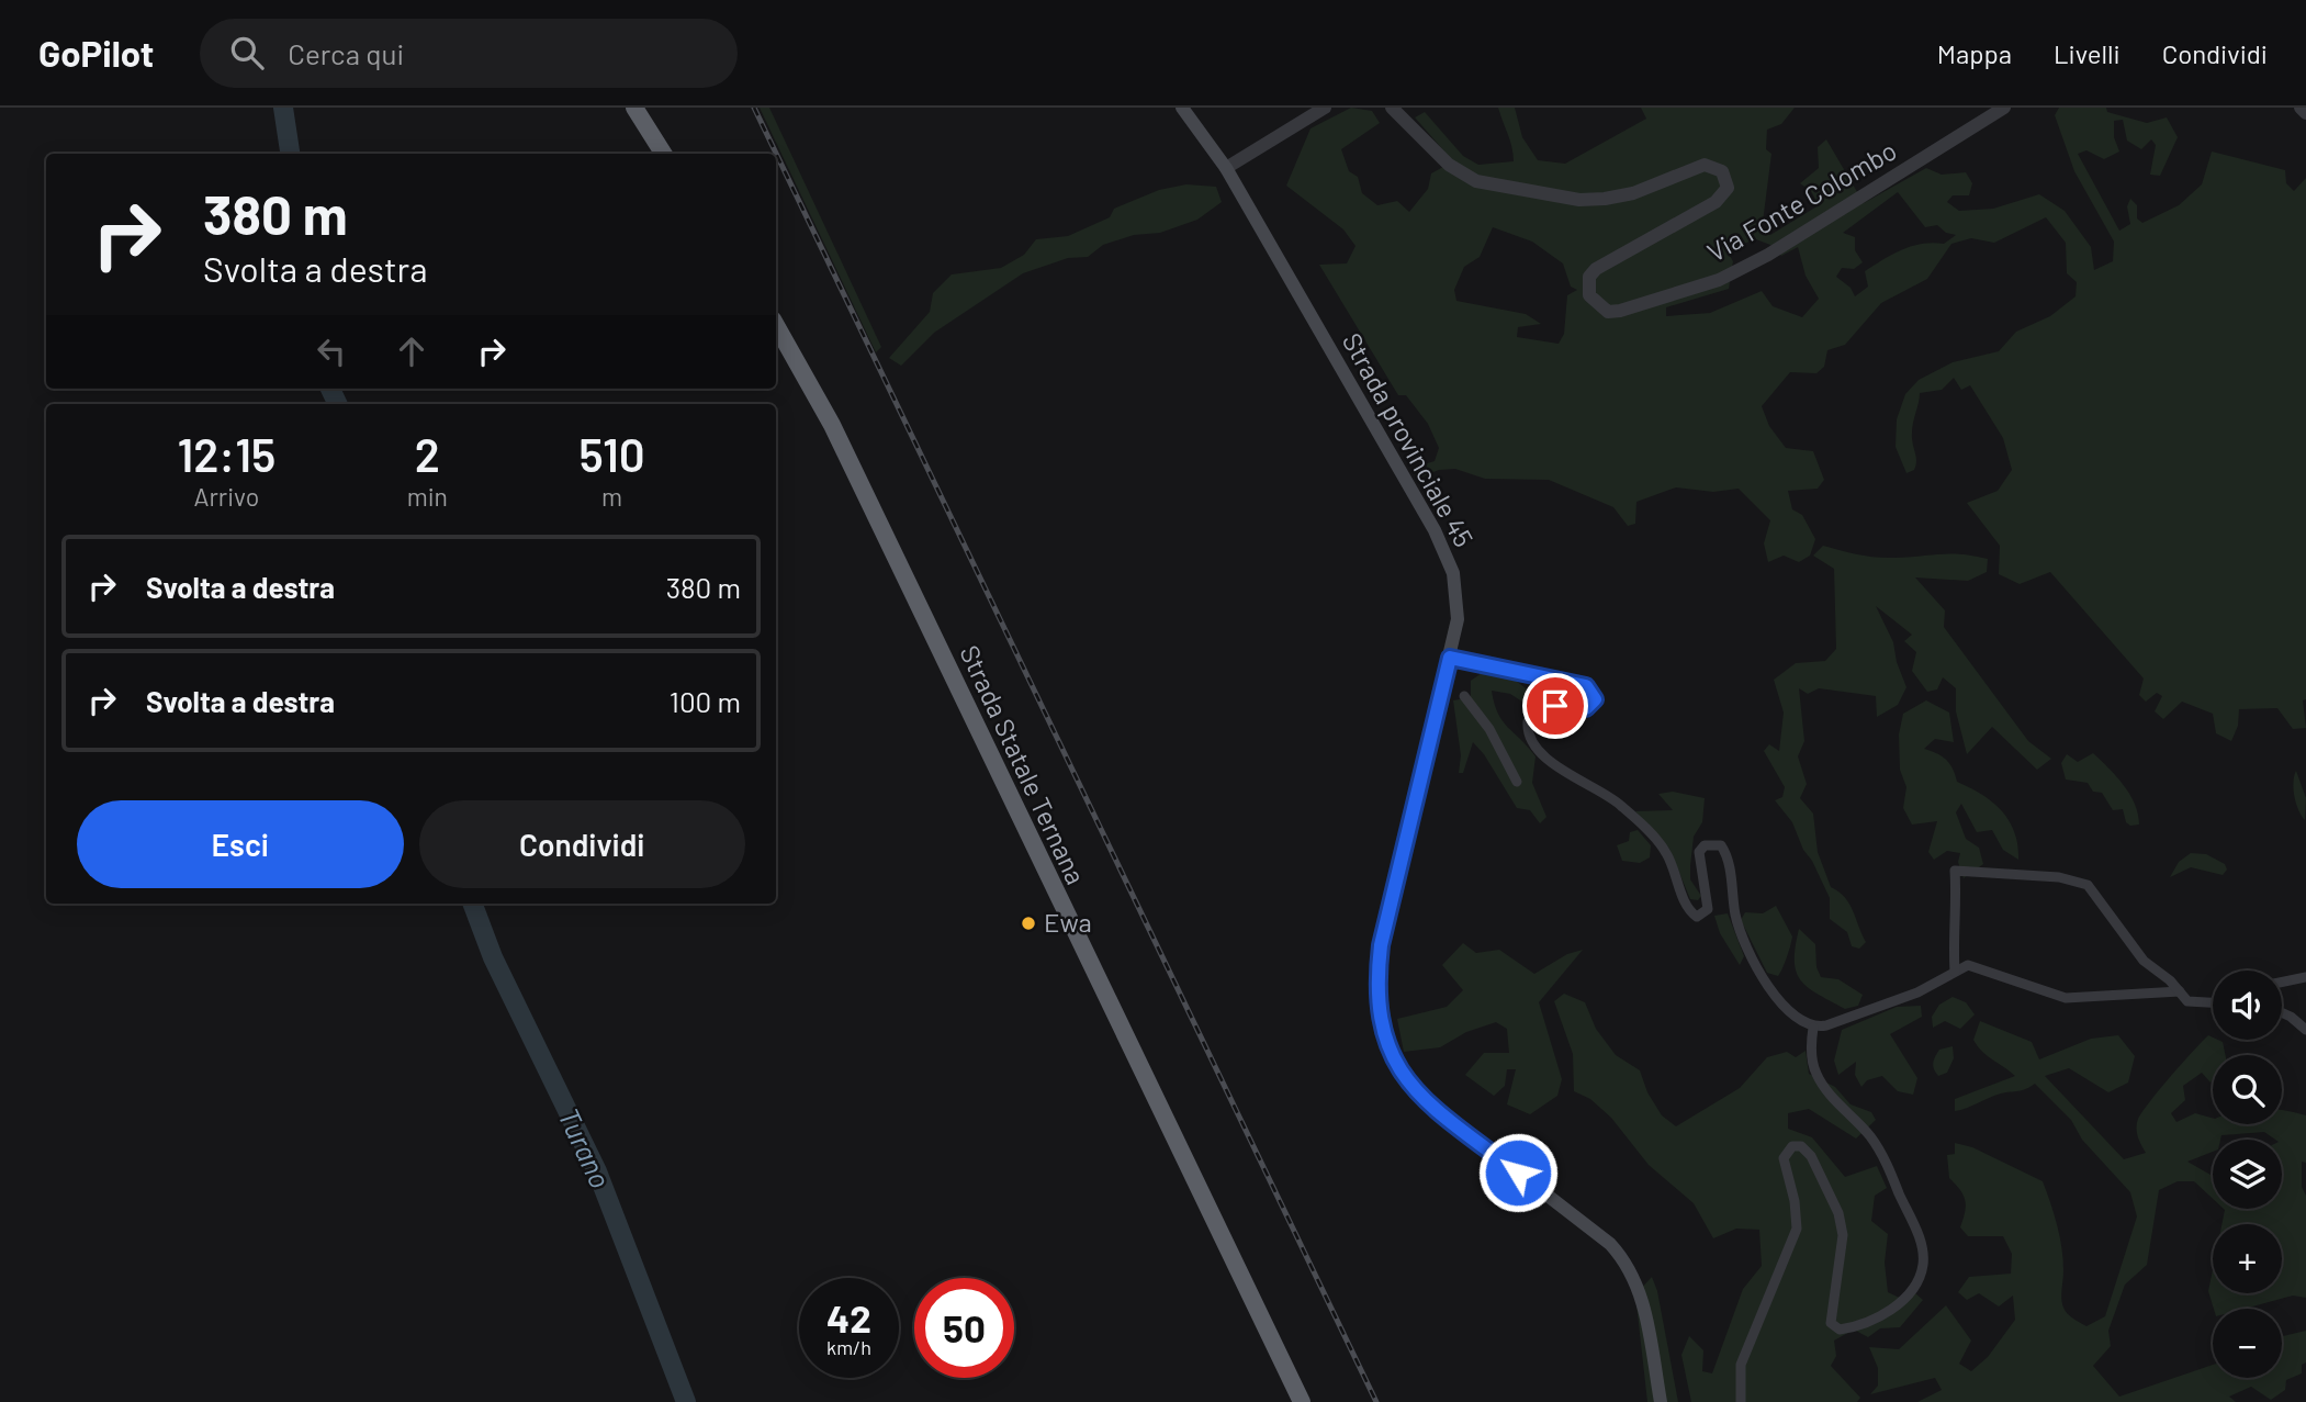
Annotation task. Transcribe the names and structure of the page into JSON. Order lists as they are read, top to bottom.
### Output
{
  "streets": {
    "highway": ["Strada Statale Ternana"],
    "main road": ["Strada provinciale 45"],
    "street": ["Via Fonte Colombo"]
  },
  "water": ["Turano"],
  "places": ["Ewa"],
  "page": {
    "header": "GoPilot",
    "search": "Cerca qui",
    "nav": ["Mappa", "Livelli", "Condividi"],
    "turn": ["380 m", "Svolta a destra"],
    "eta": [
      "12:15",
      "Arrivo",
      "2",
      "min",
      "510",
      "m"
    ],
    "list": [
      {
        "name": "Svolta a destra",
        "value": "380 m"
      },
      {
        "name": "Svolta a destra",
        "value": "100 m"
      }
    ],
    "buttons": ["Esci", "Condividi"],
    "map_buttons": ["+", "−"],
    "speed": "42 km/h",
    "limit": "50"
  }
}
